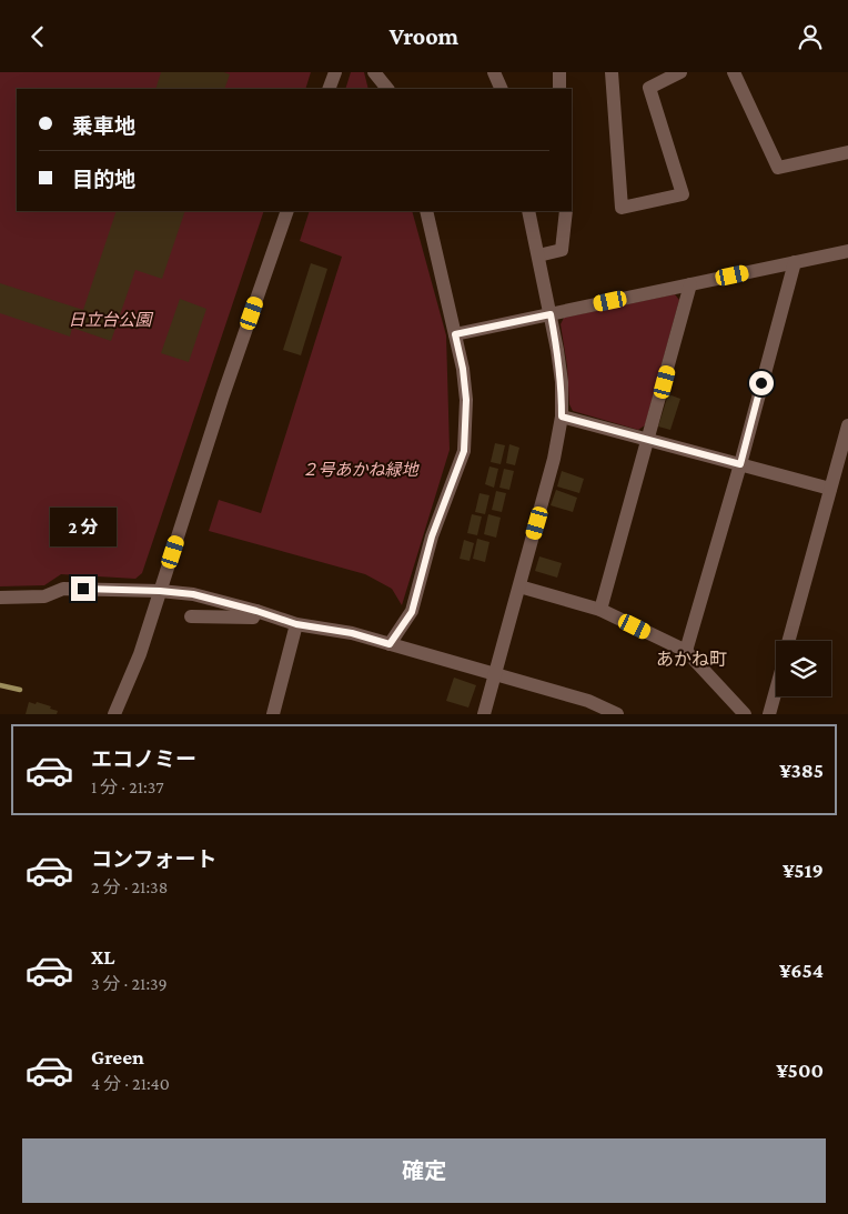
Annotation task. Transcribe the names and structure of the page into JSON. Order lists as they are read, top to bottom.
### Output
{
  "districts": ["あかね町"],
  "parks": ["日立台公園", "２号あかね緑地"],
  "page": {
    "header": "Vroom",
    "banner": ["乗車地", "目的地"],
    "bubble": "2 分",
    "list": [
      {
        "name": "エコノミー",
        "note": "1 分 · 21:37",
        "value": "¥385"
      },
      {
        "name": "コンフォート",
        "note": "2 分 · 21:38",
        "value": "¥519"
      },
      {
        "name": "XL",
        "note": "3 分 · 21:39",
        "value": "¥654"
      },
      {
        "name": "Green",
        "note": "4 分 · 21:40",
        "value": "¥500"
      }
    ],
    "buttons": "確定"
  }
}
